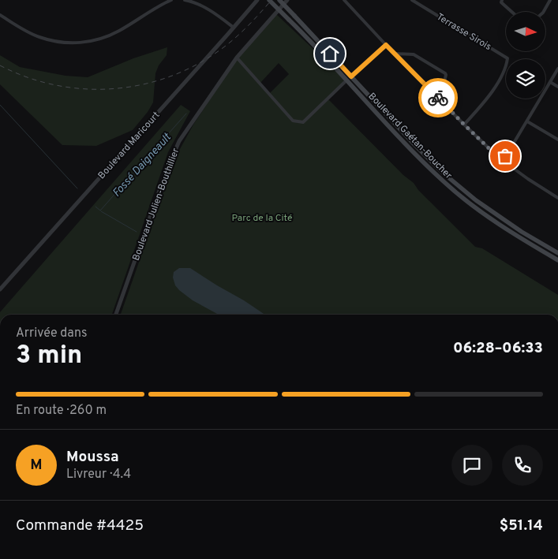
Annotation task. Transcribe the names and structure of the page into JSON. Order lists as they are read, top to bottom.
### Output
{
  "streets": {
    "main road": ["Boulevard Gaétan-Boucher"],
    "street": ["Terrasse Sirois", "Boulevard Maricourt", "Boulevard Julien-Bouthillier"]
  },
  "water": ["Fossé Daigneault"],
  "parks": ["Parc de la Cité"],
  "north": "right",
  "page": {
    "heading": ["3 min", "Arrivée dans", "06:28–06:33"],
    "panel": [
      "Moussa",
      "Livreur · 4.4",
      "Commande #4425",
      "$51.14"
    ],
    "bar": "En route · 260 m",
    "round": "M"
  }
}
